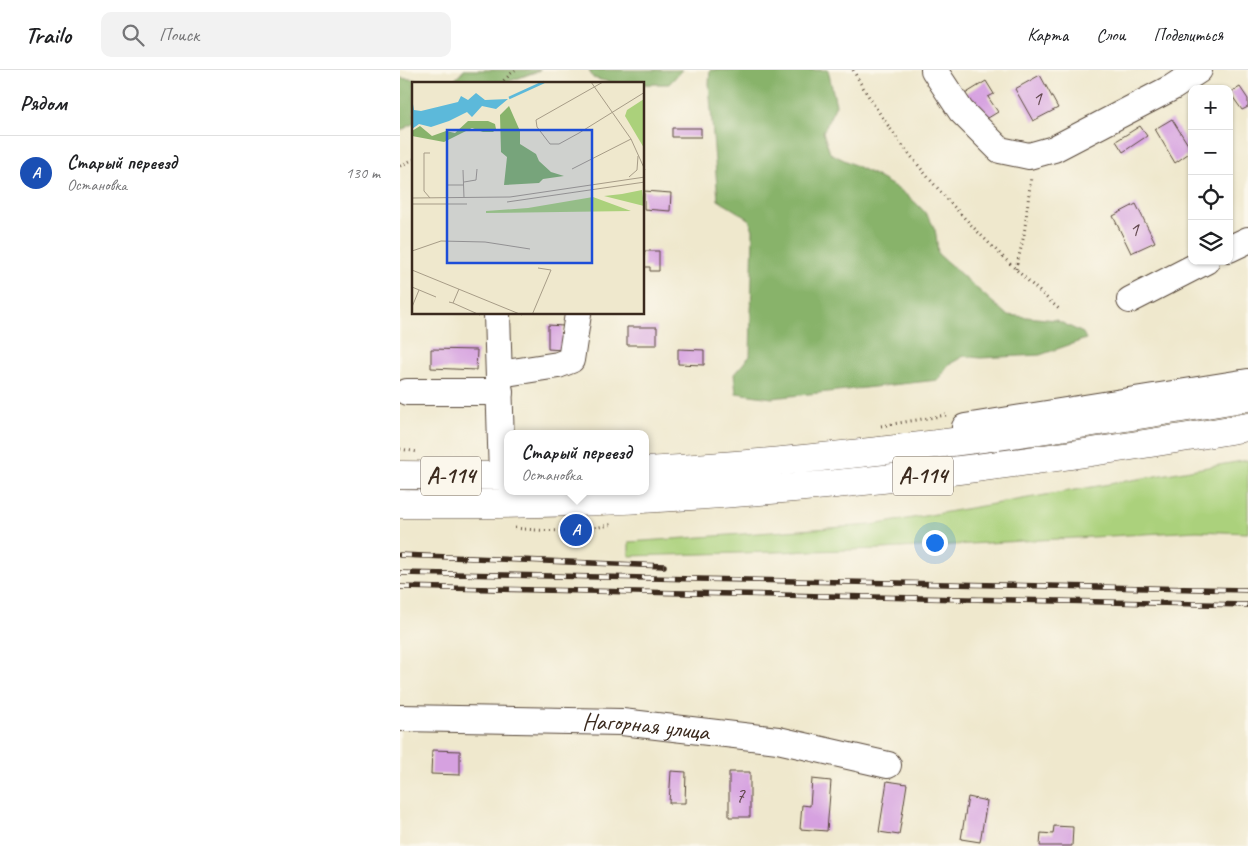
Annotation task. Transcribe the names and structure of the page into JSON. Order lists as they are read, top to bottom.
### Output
{
  "streets": {
    "highway": ["А-114"],
    "street": ["Нагорная улица"]
  },
  "house_numbers": ["1", "1", "7"],
  "page": {
    "header": "Trailo",
    "search": "Поиск",
    "nav": ["Карта", "Слои", "Поделиться"],
    "heading": "Рядом",
    "map_buttons": ["+", "−"],
    "list": [
      {
        "mark": "A",
        "name": "Старый переезд",
        "note": "Остановка",
        "value": "130 m"
      }
    ],
    "popup": ["Старый переезд", "Остановка"],
    "pins": "A"
  }
}
